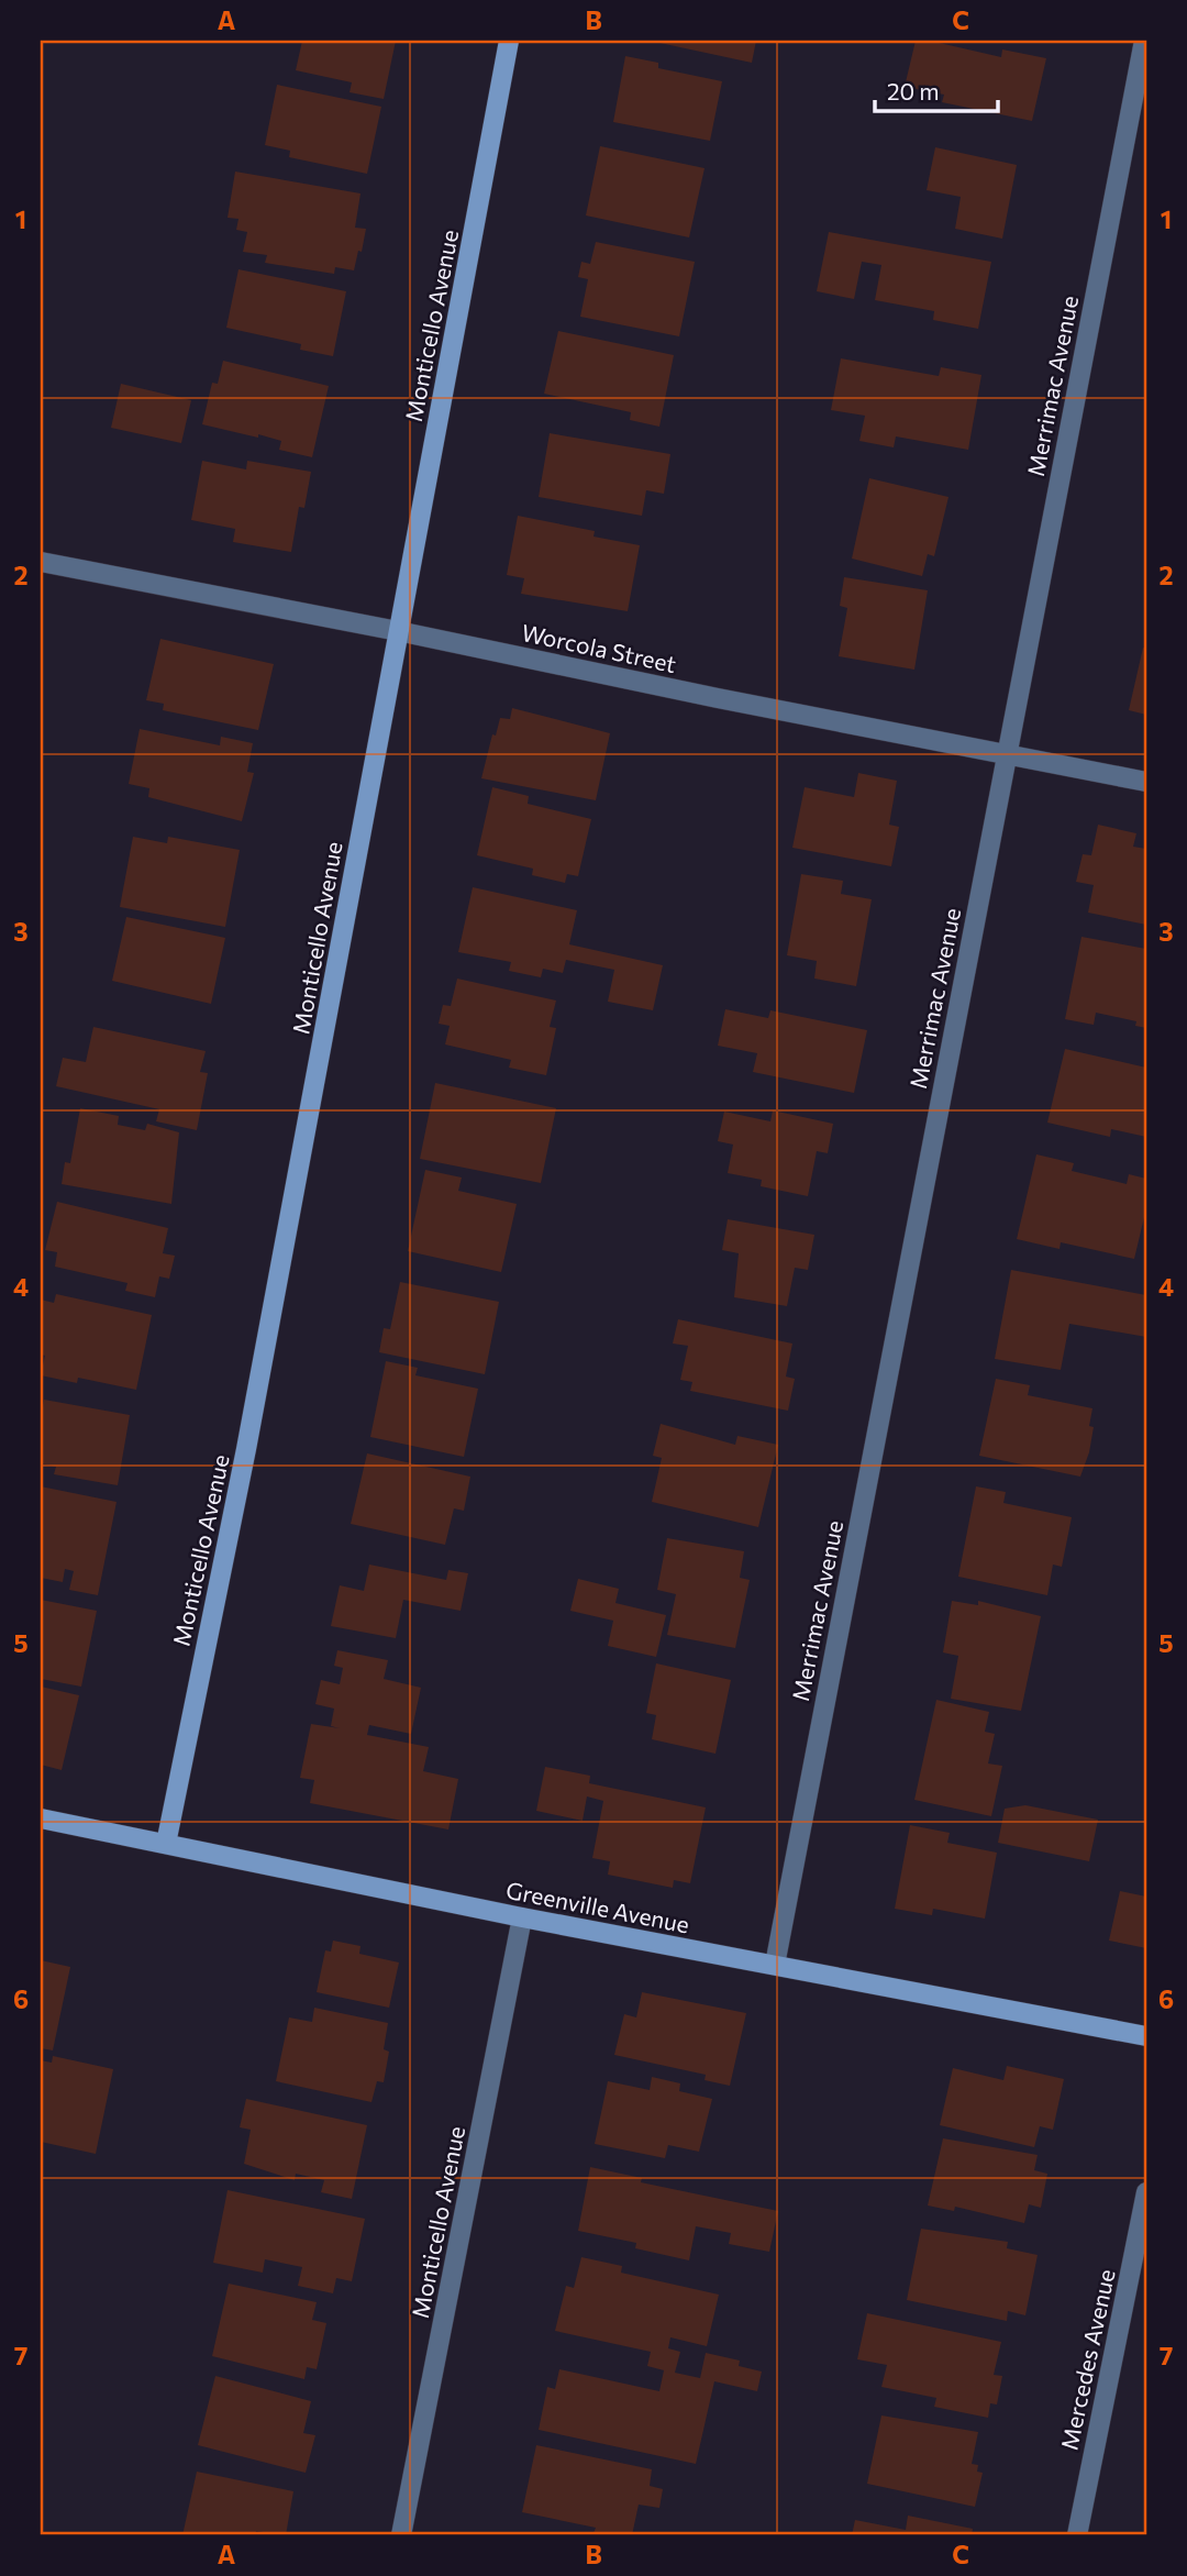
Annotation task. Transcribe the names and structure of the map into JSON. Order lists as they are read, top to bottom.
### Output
{
  "streets": {
    "street": [
      "Monticello Avenue",
      "Merrimac Avenue",
      "Worcola Street",
      "Greenville Avenue",
      "Mercedes Avenue"
    ]
  },
  "crossings": [
    ["Monticello Avenue", "Worcola Street"],
    ["Monticello Avenue", "Greenville Avenue"],
    ["Merrimac Avenue", "Worcola Street"],
    ["Merrimac Avenue", "Greenville Avenue"]
  ],
  "scale_bar": "20 m",
  "grid": {
    "columns": ["A", "B", "C"],
    "rows": [
      "1",
      "2",
      "3",
      "4",
      "5",
      "6",
      "7"
    ]
  }
}
